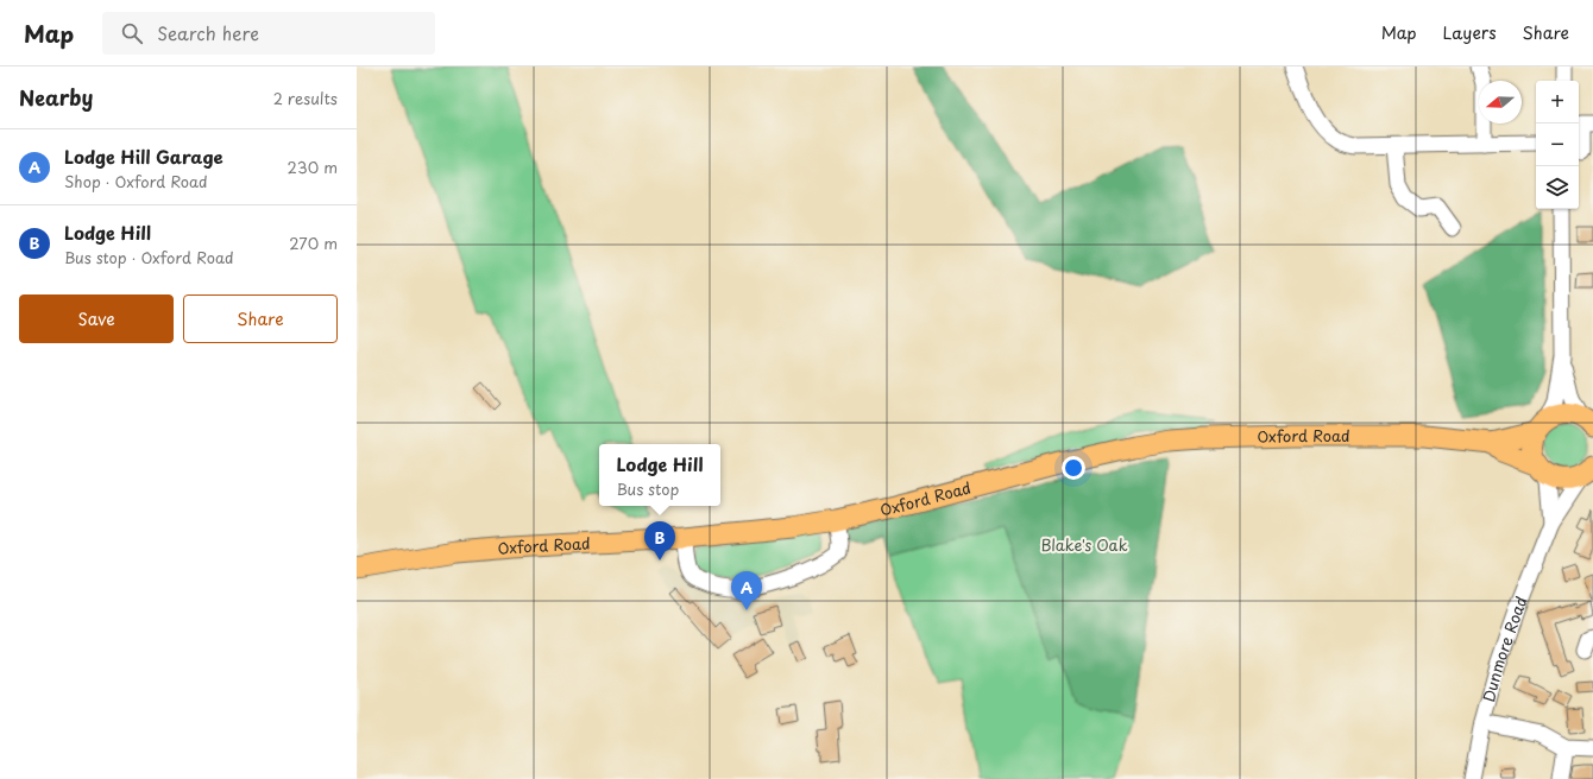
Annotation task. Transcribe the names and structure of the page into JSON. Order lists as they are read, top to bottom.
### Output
{
  "streets": {
    "main road": ["Oxford Road"],
    "street": ["Dunmore Road"]
  },
  "crossings": [
    ["Oxford Road", "Dunmore Road"]
  ],
  "parks": ["Blake's Oak"],
  "north": "left",
  "page": {
    "header": "Map",
    "search": "Search here",
    "nav": ["Map", "Layers", "Share"],
    "heading": ["Nearby", "2 results"],
    "map_buttons": ["+", "−"],
    "list": [
      {
        "mark": "A",
        "name": "Lodge Hill Garage",
        "note": "Shop · Oxford Road",
        "value": "230 m"
      },
      {
        "mark": "B",
        "name": "Lodge Hill",
        "note": "Bus stop · Oxford Road",
        "value": "270 m"
      }
    ],
    "buttons": ["Save", "Share"],
    "popup": ["Lodge Hill", "Bus stop"],
    "pins": ["B", "A"]
  }
}
